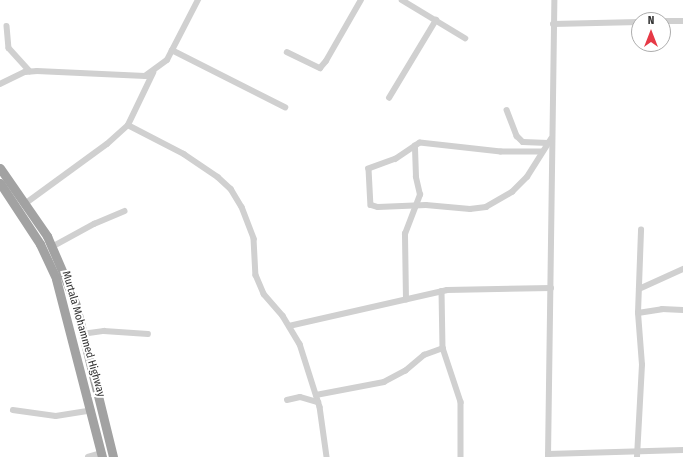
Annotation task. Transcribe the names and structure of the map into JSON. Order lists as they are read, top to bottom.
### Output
{
  "streets": {
    "highway": ["Murtala Mohammed Highway"]
  },
  "north": "top"
}
